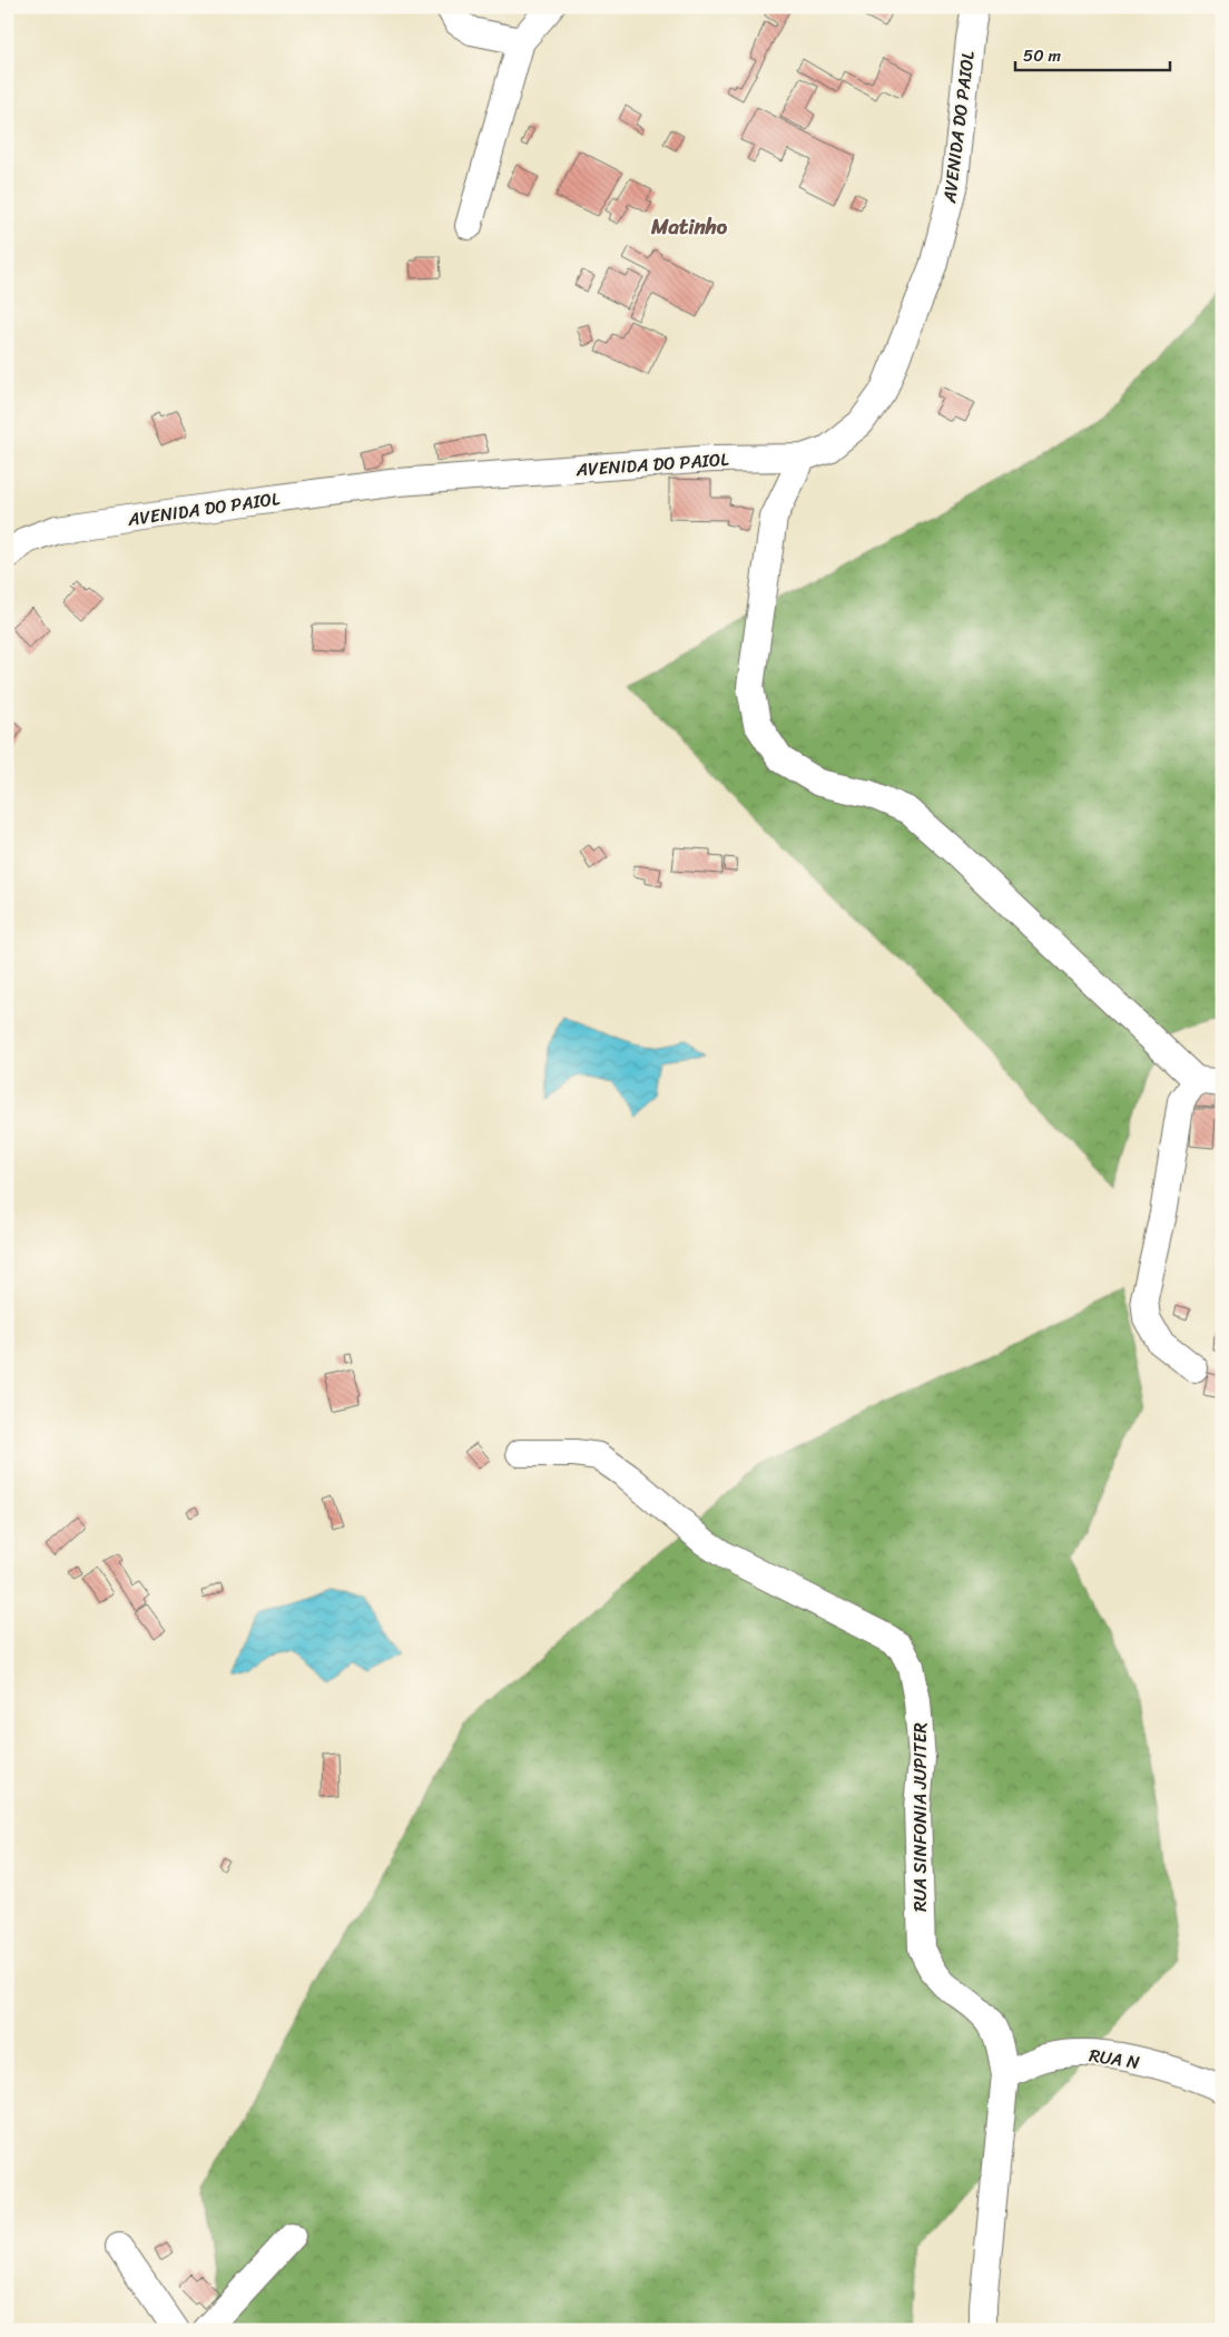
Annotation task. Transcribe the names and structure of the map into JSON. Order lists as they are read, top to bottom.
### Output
{
  "streets": {
    "street": ["AVENIDA DO PAIOL", "RUA SINFONIA JUPITER", "RUA N"]
  },
  "crossings": [
    ["RUA SINFONIA JUPITER", "RUA N"]
  ],
  "districts": ["Matinho"],
  "scale_bar": "50 m"
}
